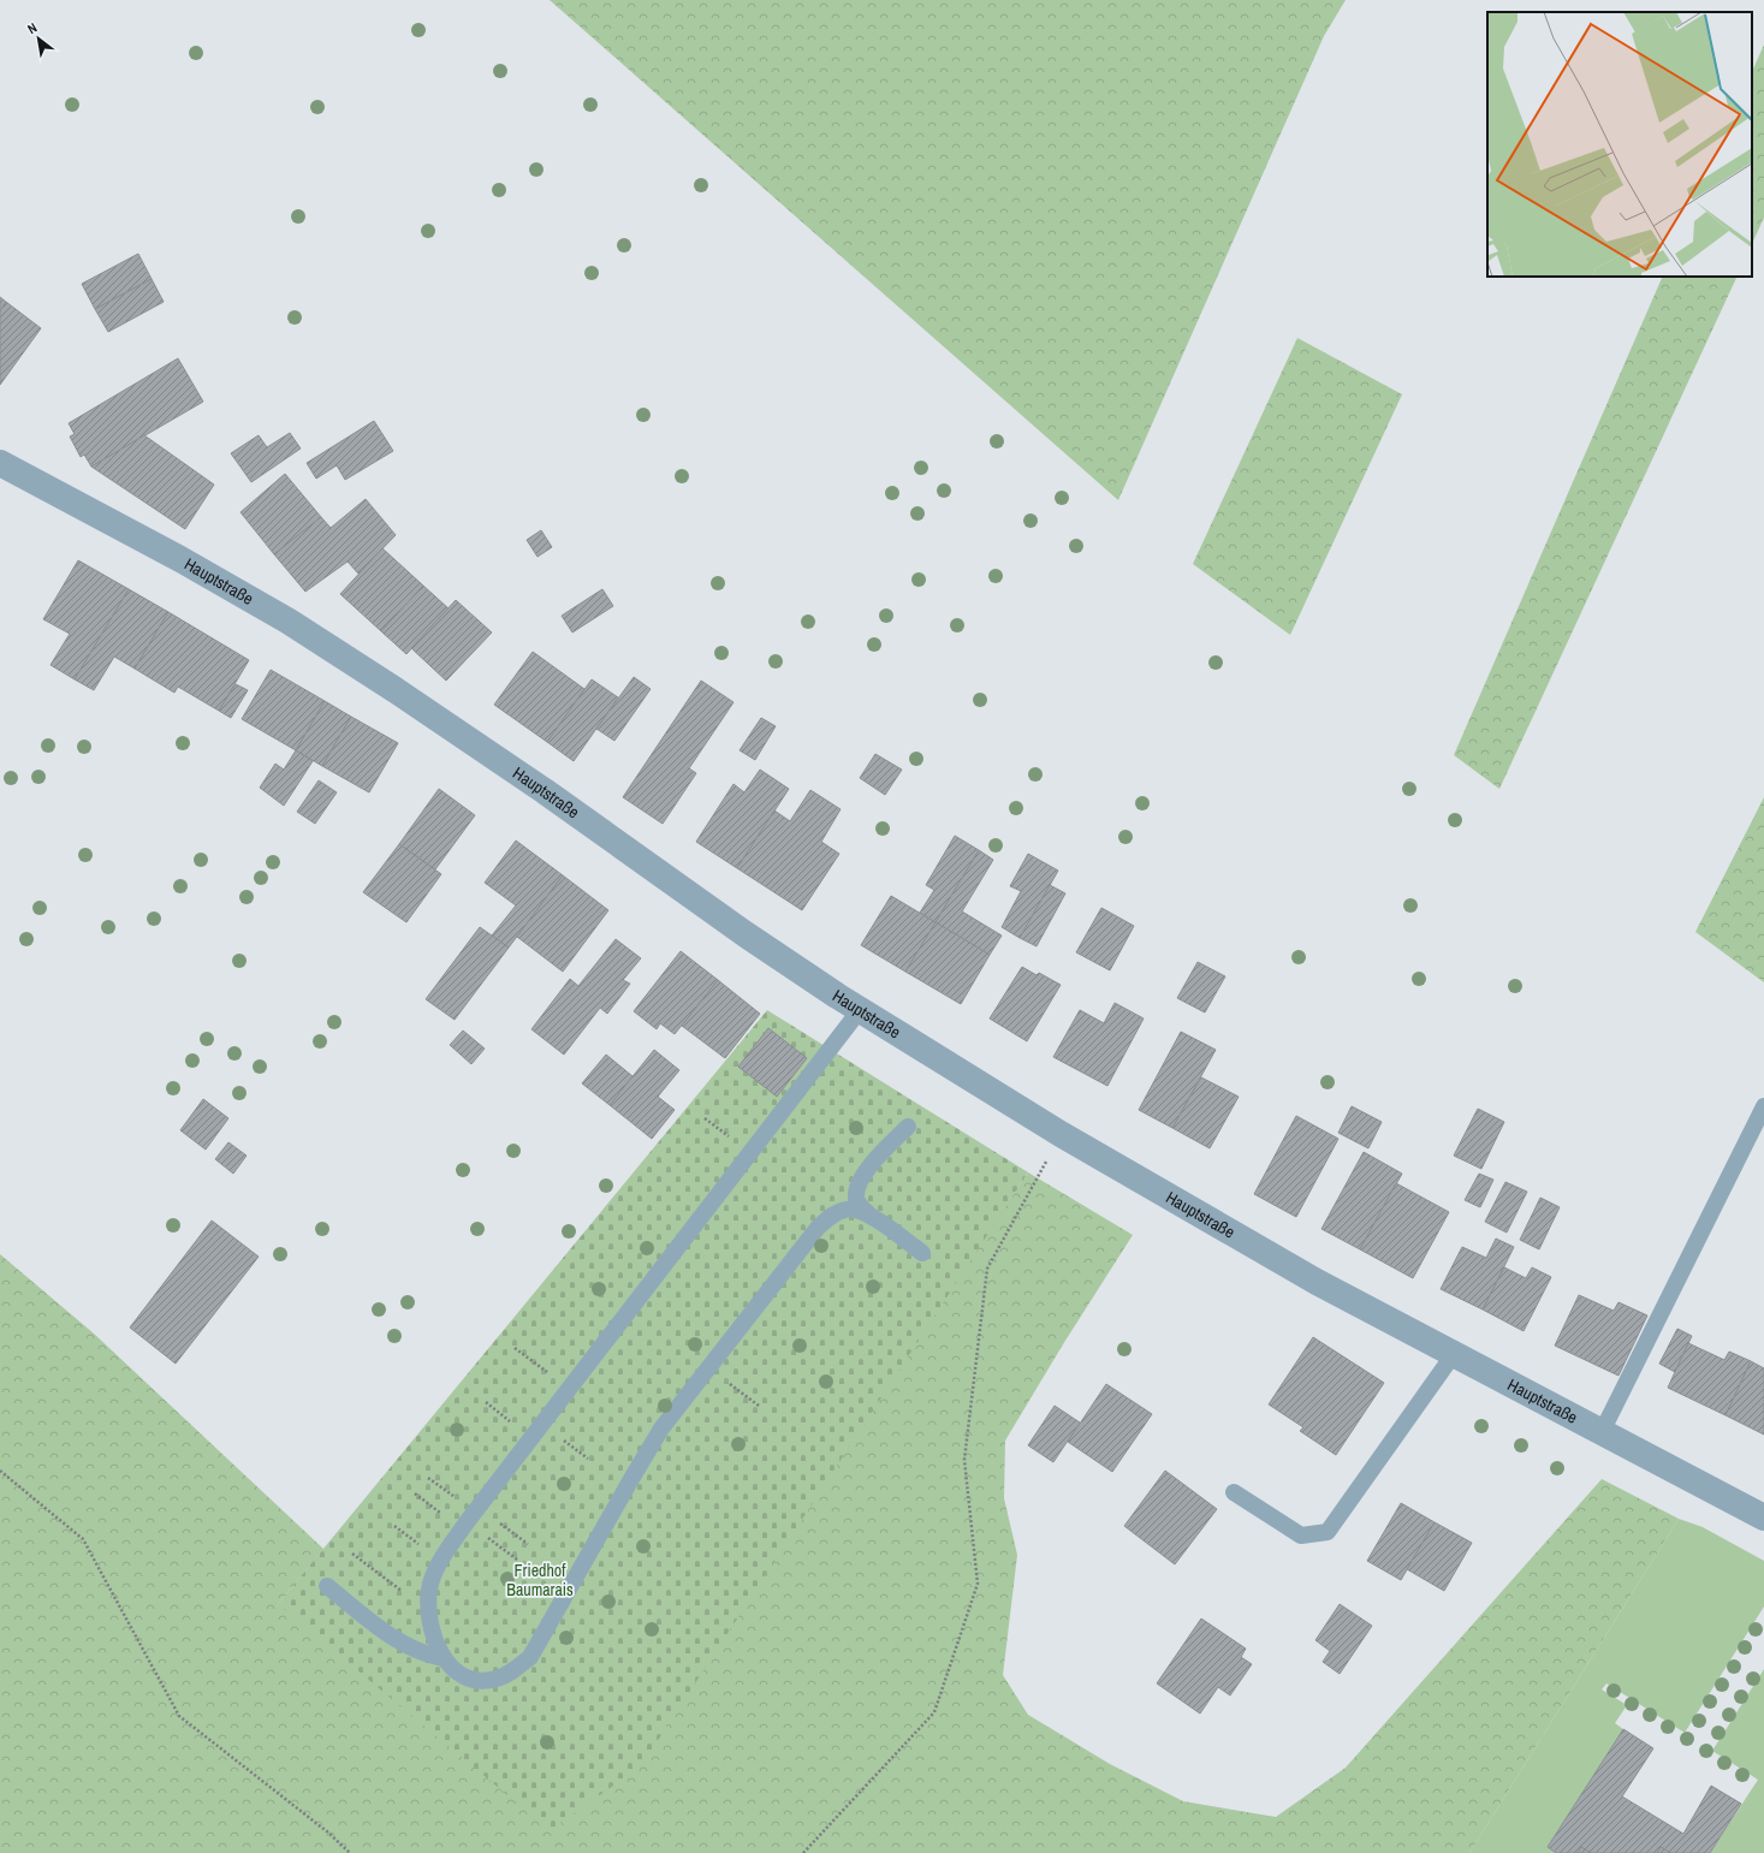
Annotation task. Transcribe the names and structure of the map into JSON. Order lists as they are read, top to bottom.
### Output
{
  "streets": {
    "street": ["Hauptstraße"]
  },
  "parks": ["Friedhof Baumarais"],
  "north": "top left"
}
